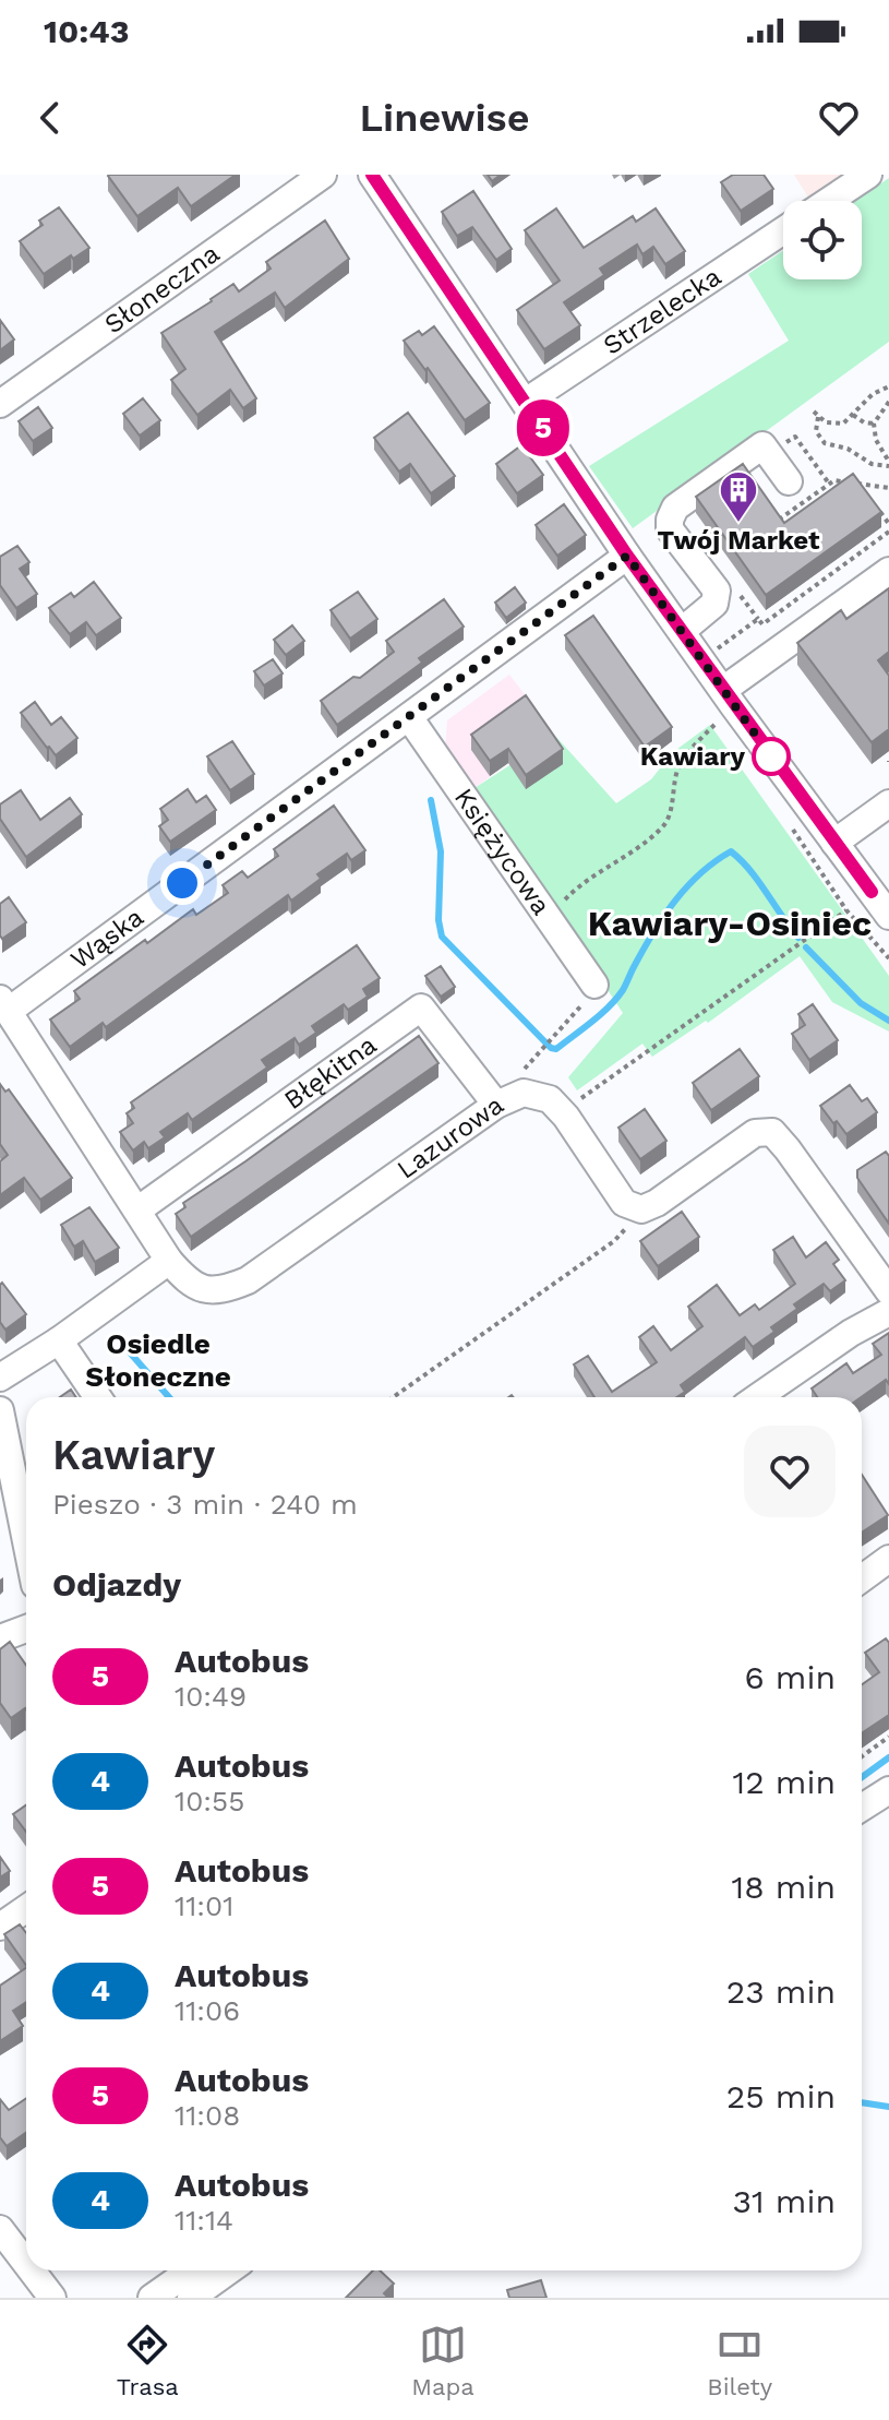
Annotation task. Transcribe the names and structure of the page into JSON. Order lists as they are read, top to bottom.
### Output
{
  "streets": {
    "street": [
      "Słoneczna",
      "Strzelecka",
      "Księżycowa",
      "Wąska",
      "Błękitna",
      "Lazurowa"
    ]
  },
  "crossings": [
    ["Księżycowa", "Wąska"],
    ["Błękitna", "Lazurowa"]
  ],
  "districts": ["Kawiary-Osiniec", "Osiedle Słoneczne"],
  "places": {
    "building": ["Twój Market"],
    "other": ["Kawiary"]
  },
  "lines": ["bus line 5"],
  "page": {
    "status": "10:43",
    "header": "Linewise",
    "on_map": "5",
    "heading": [
      ["Kawiary", "Pieszo · 3 min · 240 m"],
      "Odjazdy"
    ],
    "list": [
      {
        "mark": "5",
        "name": "Autobus",
        "note": "10:49",
        "value": "6 min"
      },
      {
        "mark": "4",
        "name": "Autobus",
        "note": "10:55",
        "value": "12 min"
      },
      {
        "mark": "5",
        "name": "Autobus",
        "note": "11:01",
        "value": "18 min"
      },
      {
        "mark": "4",
        "name": "Autobus",
        "note": "11:06",
        "value": "23 min"
      },
      {
        "mark": "5",
        "name": "Autobus",
        "note": "11:08",
        "value": "25 min"
      },
      {
        "mark": "4",
        "name": "Autobus",
        "note": "11:14",
        "value": "31 min"
      }
    ],
    "tabs": ["Trasa", "Mapa", "Bilety"]
  }
}
